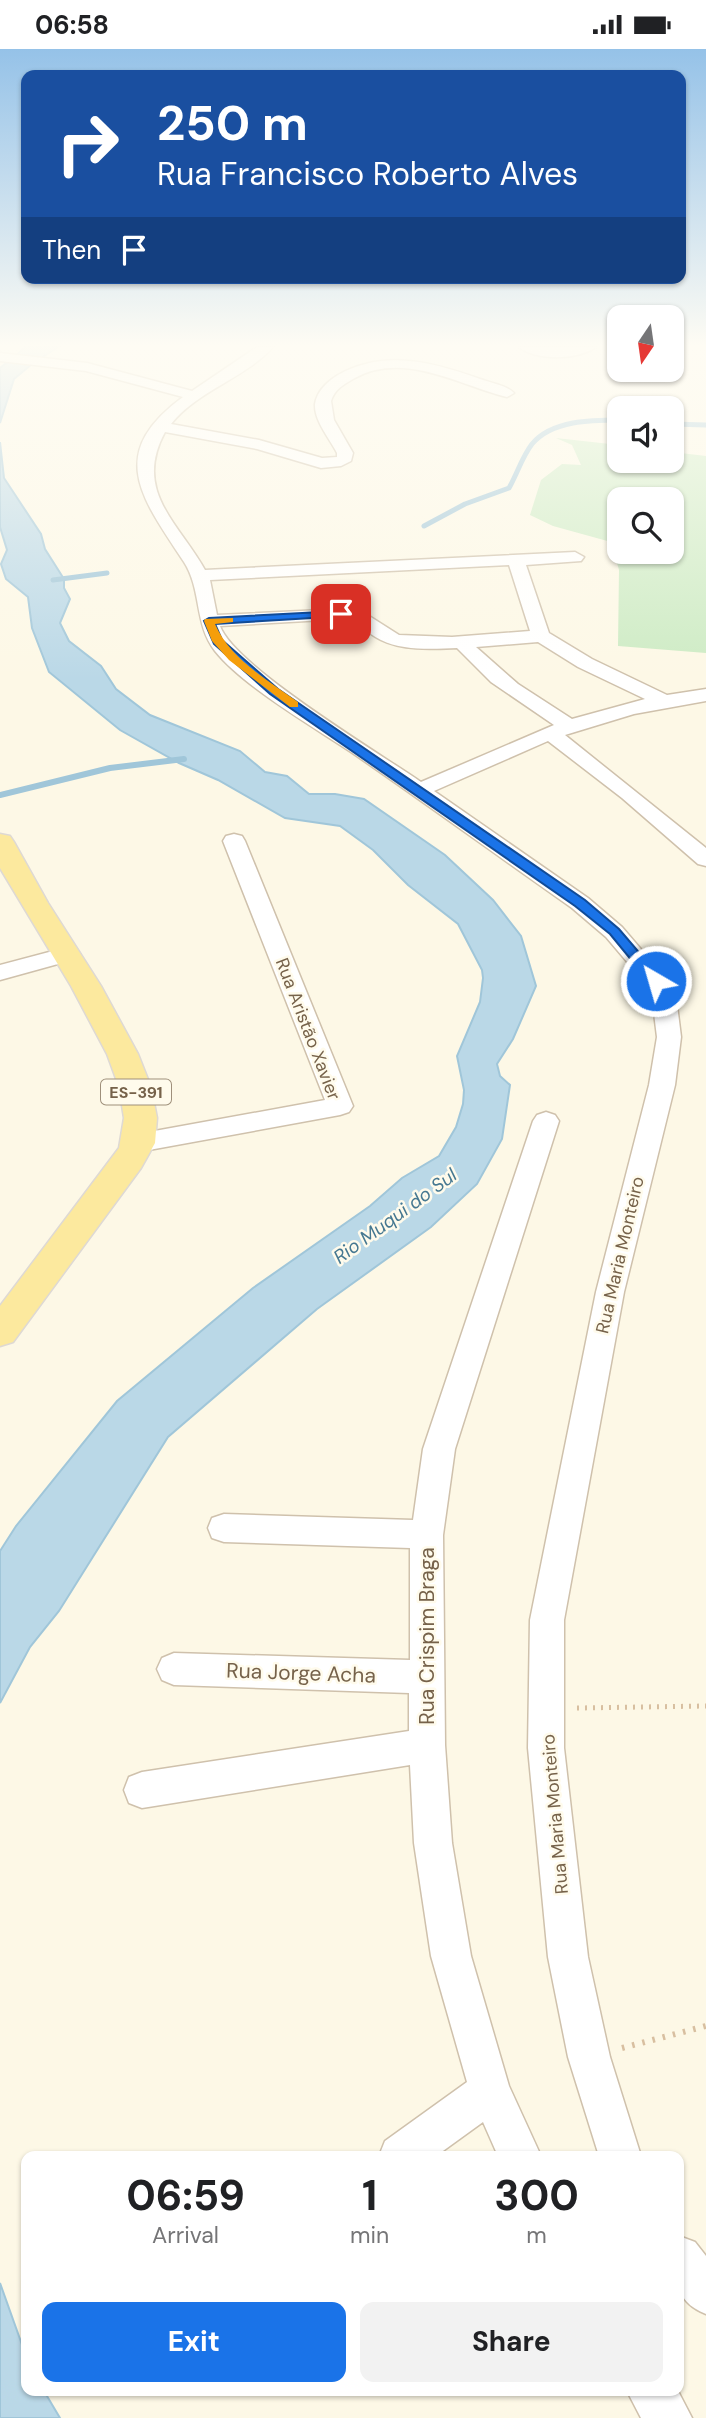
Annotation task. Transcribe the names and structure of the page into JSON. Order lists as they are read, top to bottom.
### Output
{
  "streets": {
    "main road": ["ES-391"],
    "street": [
      "Rua Aristão Xavier",
      "Rua Maria Monteiro",
      "Rua Crispim Braga",
      "Rua Jorge Acha"
    ]
  },
  "crossings": [
    ["Rua Aristão Xavier", "ES-391"],
    ["Rua Crispim Braga", "Rua Jorge Acha"]
  ],
  "water": ["Rio Muqui do Sul"],
  "north": "bottom",
  "page": {
    "status": "06:58",
    "turn": ["250 m", "Rua Francisco Roberto Alves"],
    "then": "Then",
    "eta": [
      "06:59",
      "Arrival",
      "1",
      "min",
      "300",
      "m"
    ],
    "buttons": ["Exit", "Share"]
  }
}
